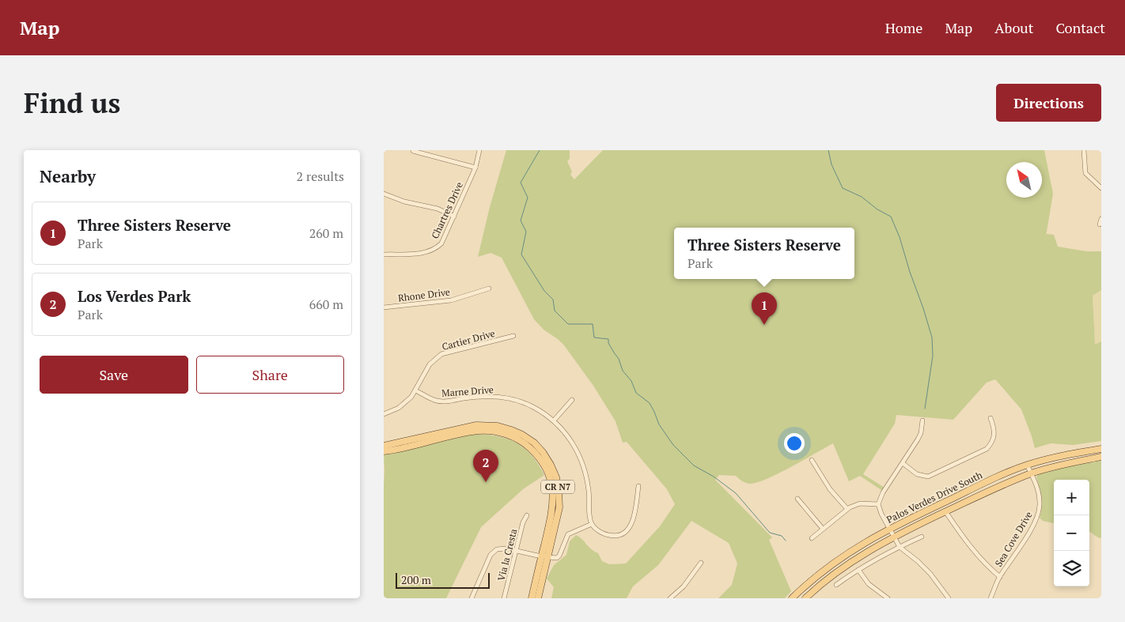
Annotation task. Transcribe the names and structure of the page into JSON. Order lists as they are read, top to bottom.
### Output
{
  "streets": {
    "main road": ["CR N7", "Palos Verdes Drive South"],
    "street": [
      "Chartres Drive",
      "Rhone Drive",
      "Cartier Drive",
      "Marne Drive",
      "Sea Cove Drive",
      "Via la Cresta"
    ]
  },
  "crossings": [
    ["Cartier Drive", "Marne Drive"],
    ["Palos Verdes Drive South", "Sea Cove Drive"]
  ],
  "scale_bar": "200 m",
  "north": "top left",
  "page": {
    "header": "Map",
    "nav": [
      "Home",
      "Map",
      "About",
      "Contact"
    ],
    "buttons": [
      "Directions",
      ["Save", "Share"]
    ],
    "title": "Find us",
    "heading": ["Nearby", "2 results"],
    "list": [
      {
        "mark": "1",
        "name": "Three Sisters Reserve",
        "note": "Park",
        "value": "260 m"
      },
      {
        "mark": "2",
        "name": "Los Verdes Park",
        "note": "Park",
        "value": "660 m"
      }
    ],
    "popup": ["Three Sisters Reserve", "Park"],
    "pins": ["1", "2"],
    "map_buttons": ["+", "−"],
    "scale": "200 m"
  }
}
